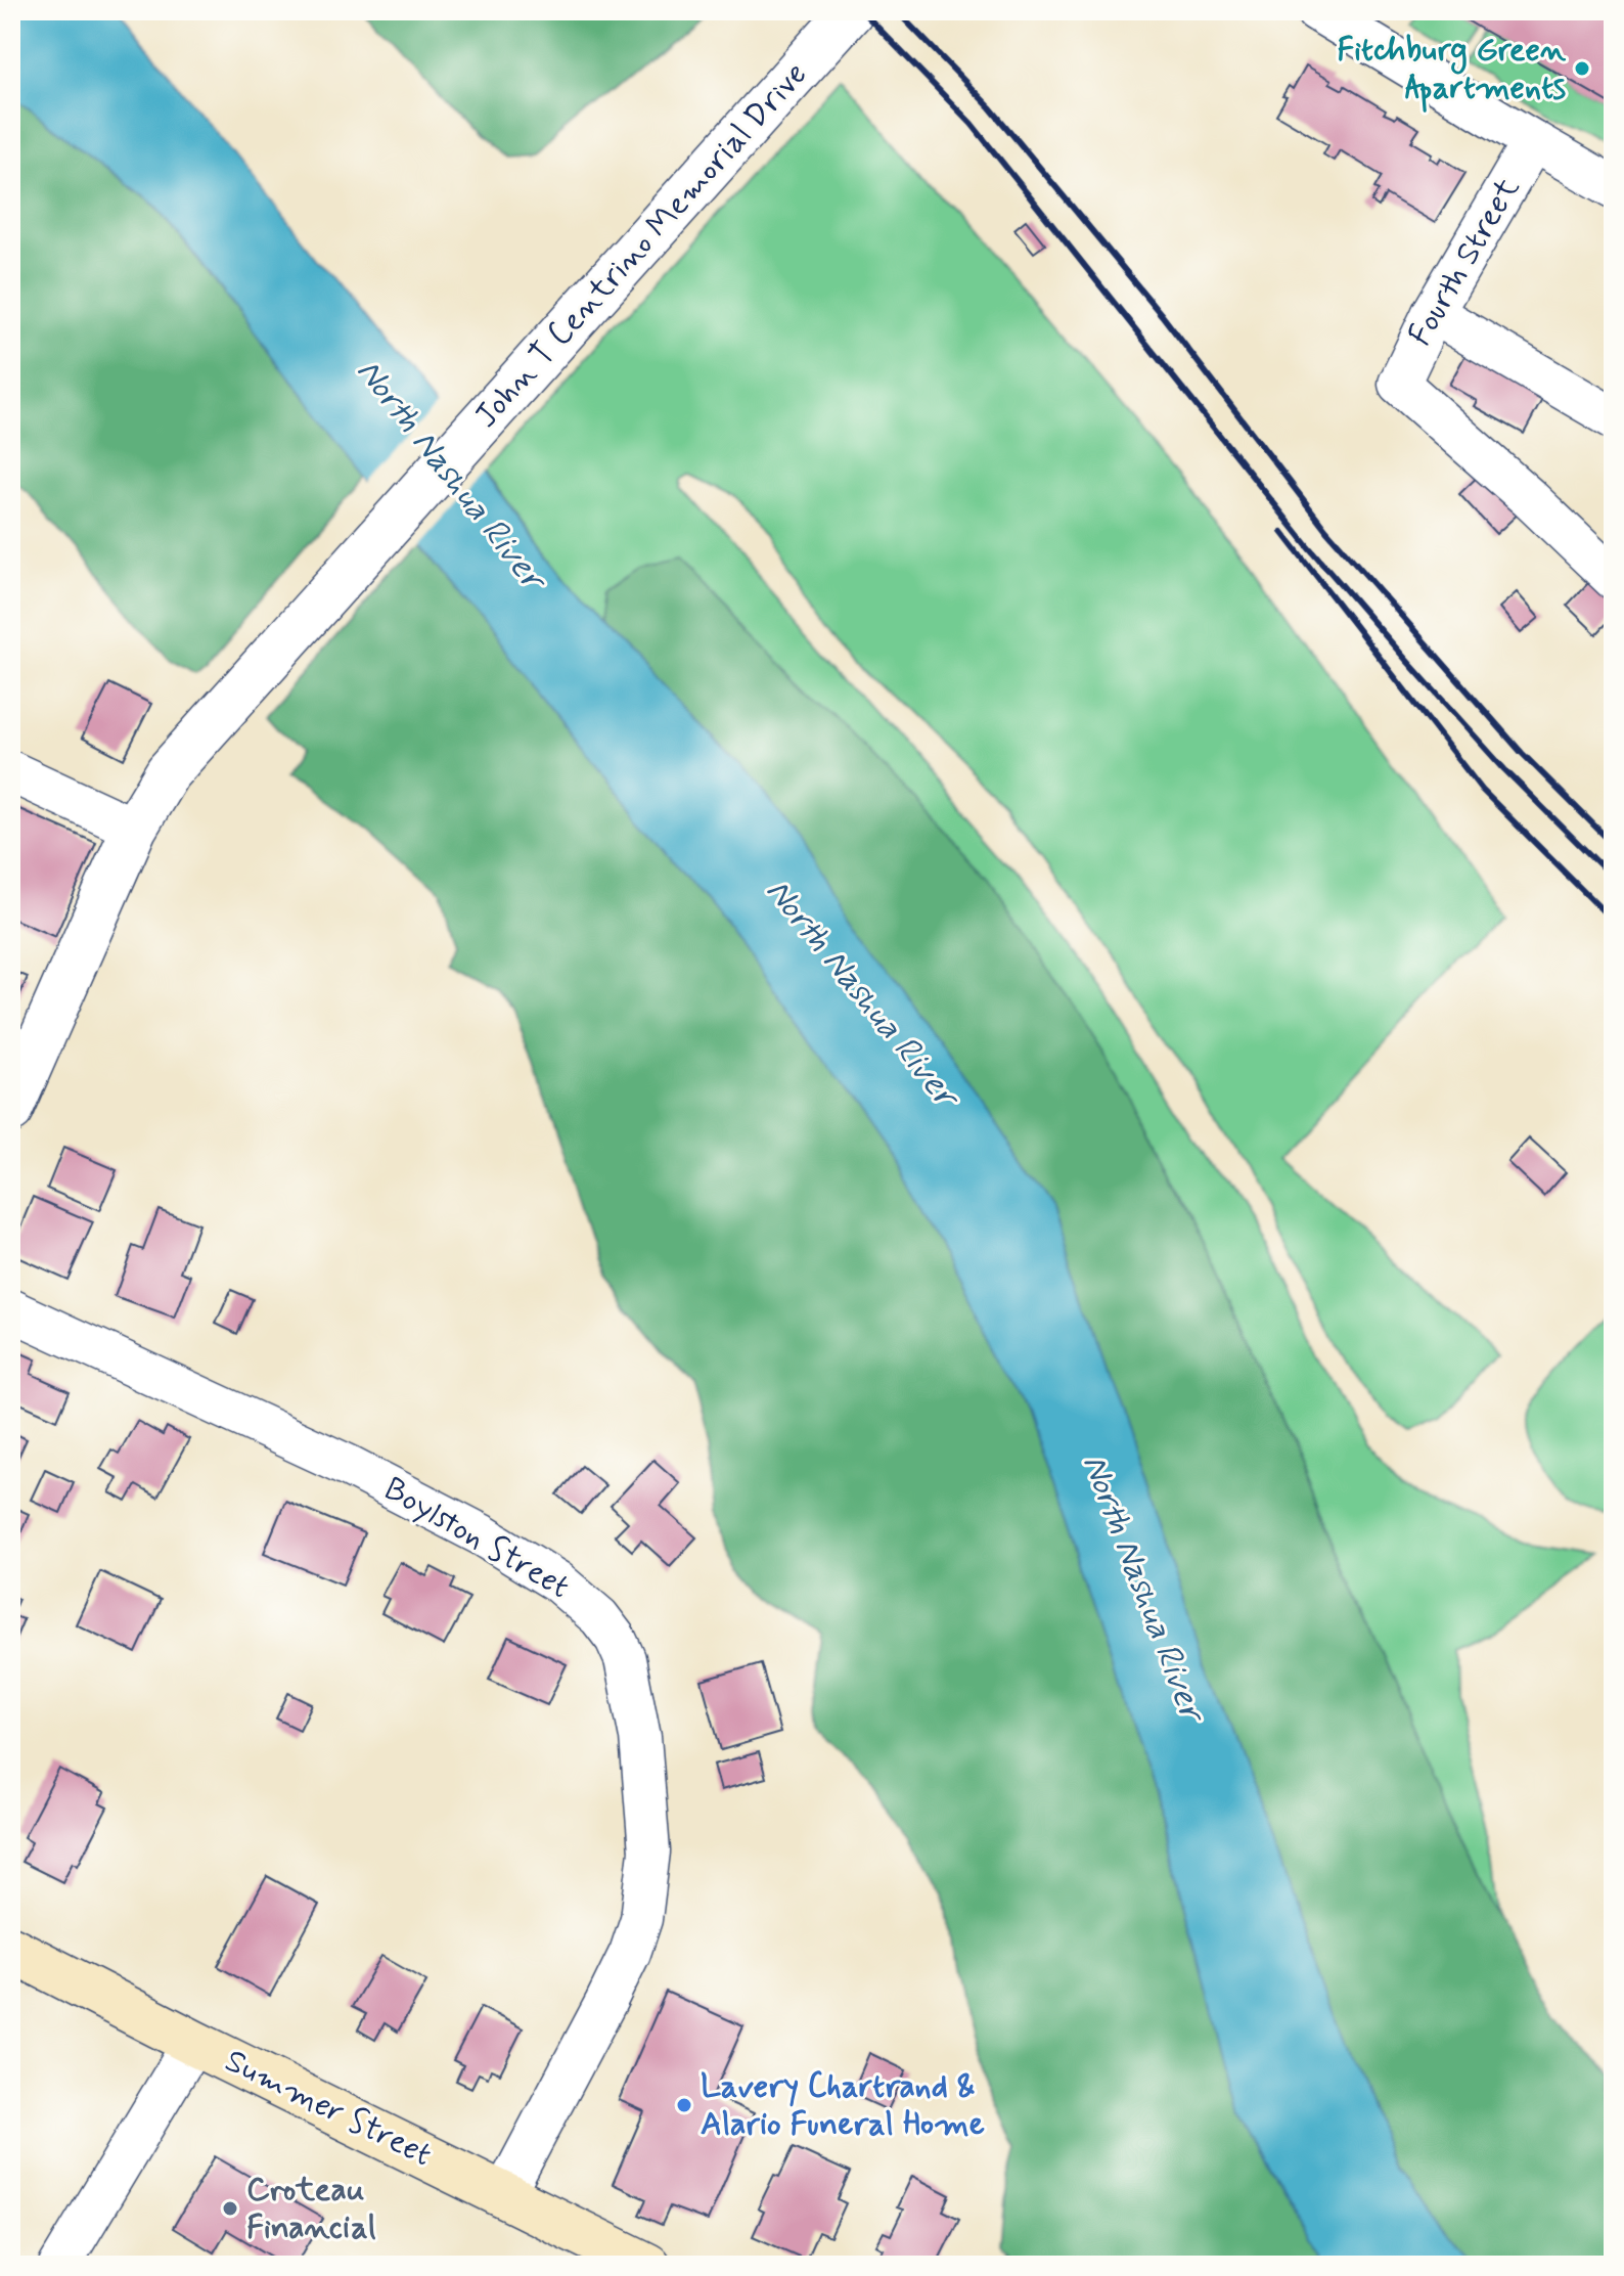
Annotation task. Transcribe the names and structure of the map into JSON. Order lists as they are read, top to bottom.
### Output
{
  "streets": {
    "main road": ["Summer Street"],
    "street": ["John T Centrino Memorial Drive", "Fourth Street", "Boylston Street"]
  },
  "crossings": [
    ["Boylston Street", "Summer Street"]
  ],
  "water": ["North Nashua River"],
  "places": ["Fitchburg Green Apartments", "Lavery Chartrand & Alario Funeral Home", "Croteau Financial"]
}
